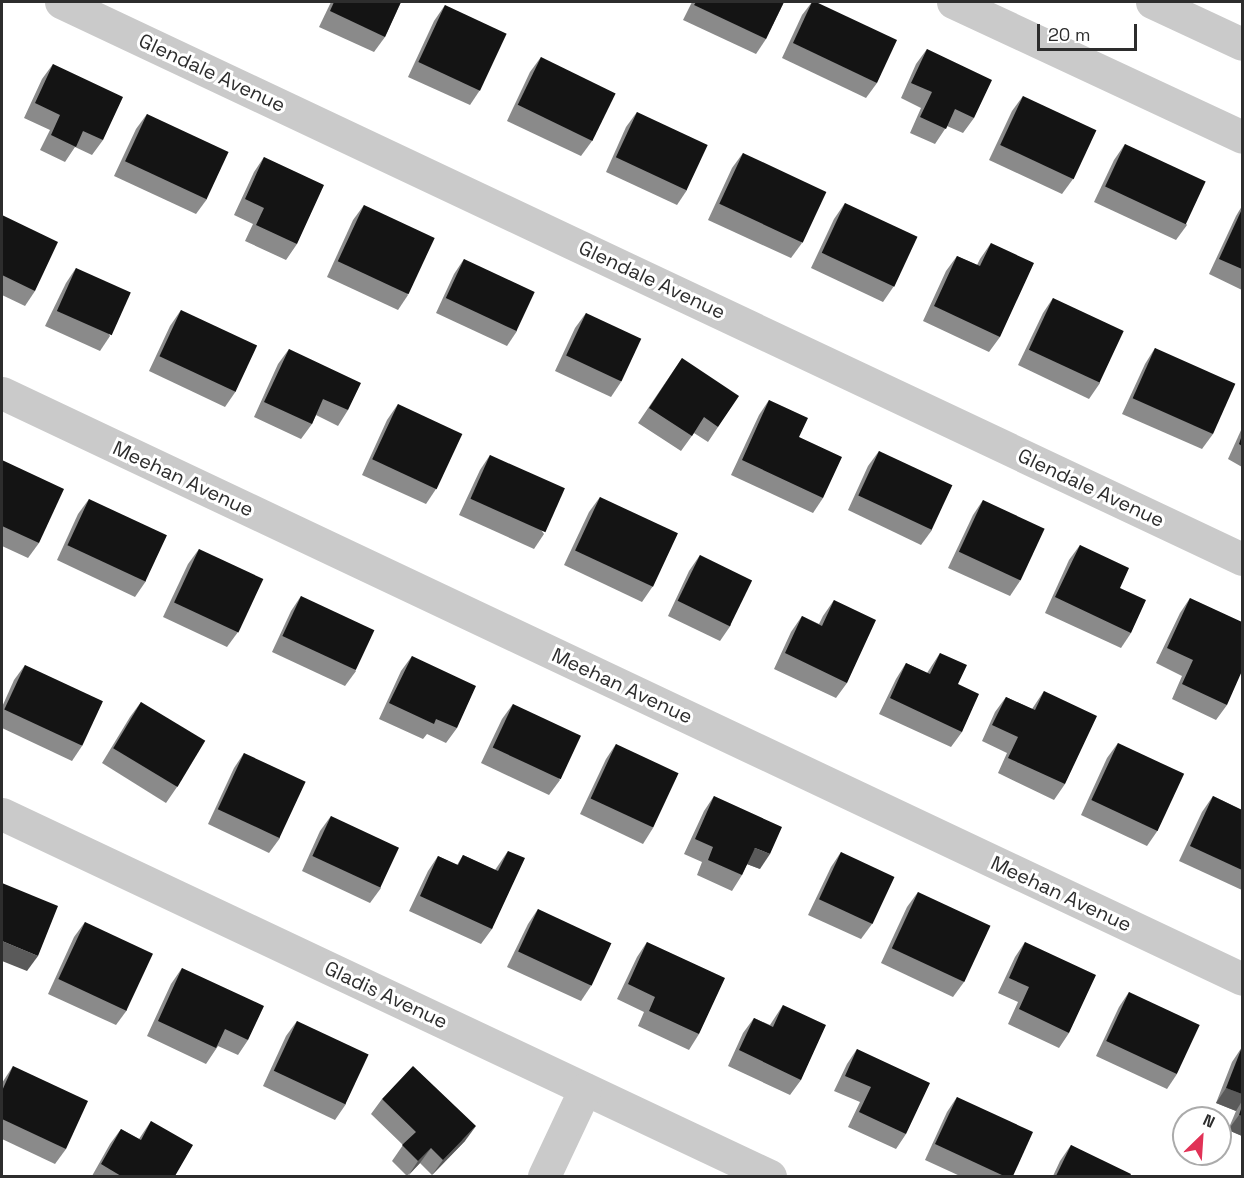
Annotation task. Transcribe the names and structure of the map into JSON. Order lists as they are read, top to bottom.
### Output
{
  "streets": {
    "street": ["Glendale Avenue", "Meehan Avenue", "Gladis Avenue"]
  },
  "scale_bar": "20 m",
  "north": "top right"
}
